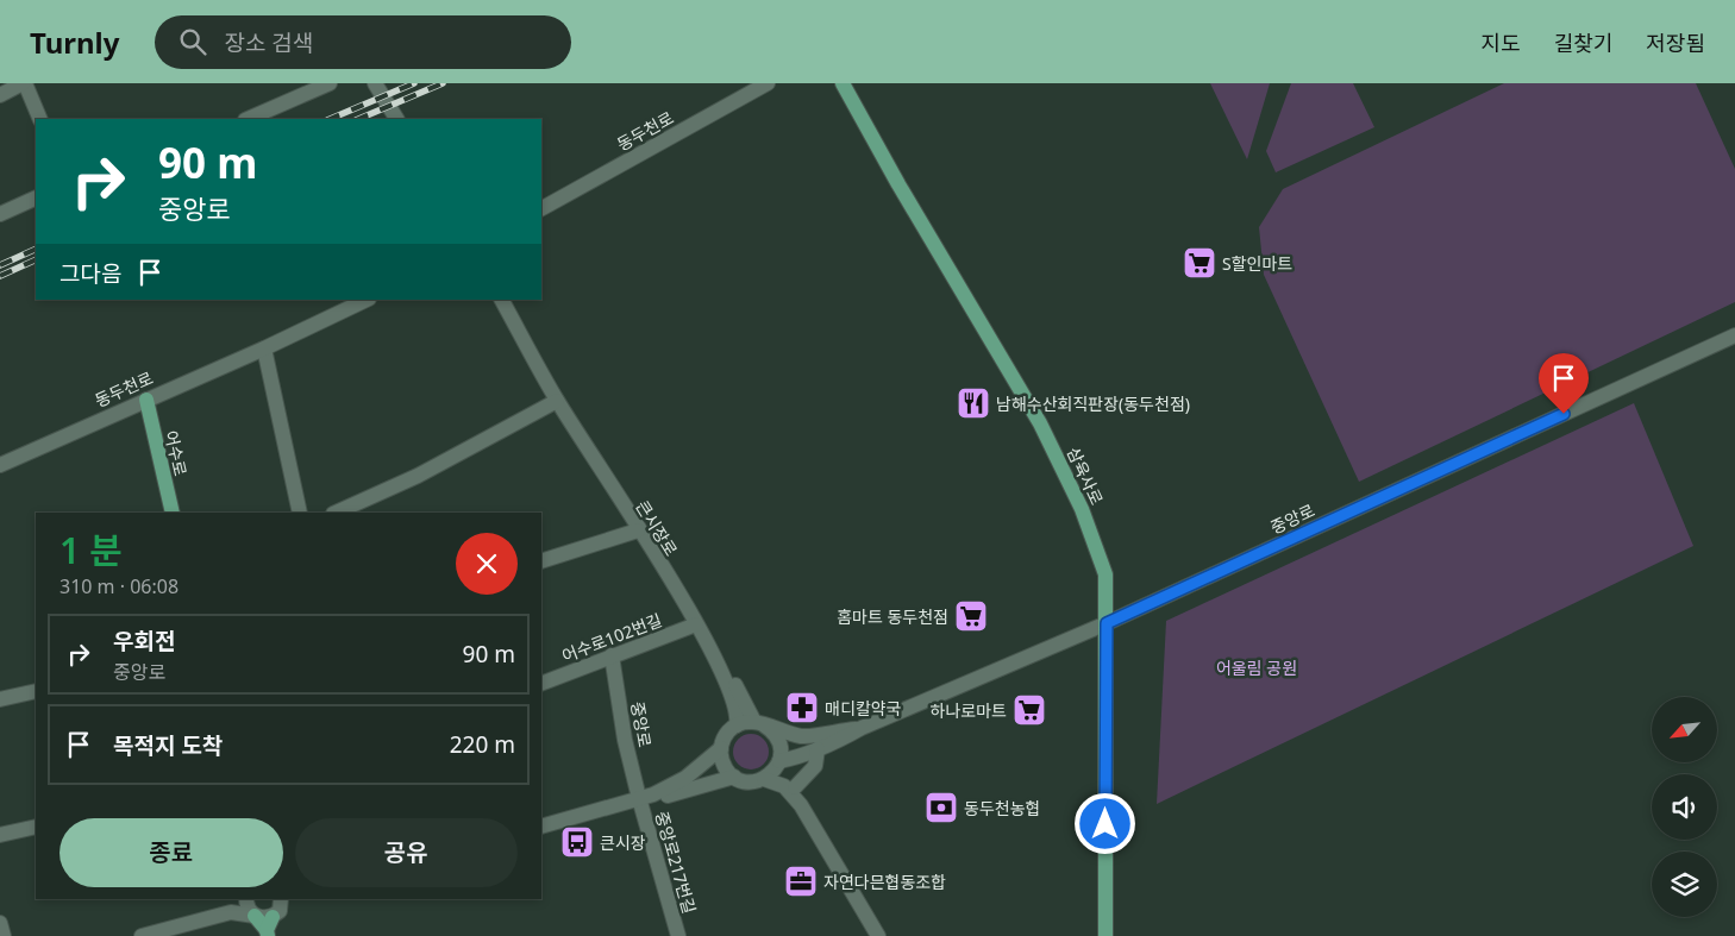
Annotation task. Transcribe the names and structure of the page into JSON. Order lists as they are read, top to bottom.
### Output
{
  "streets": {
    "main road": ["어수로", "삼육사로"],
    "street": [
      "동두천로",
      "중앙로",
      "큰시장로",
      "어수로102번길",
      "중앙로217번길"
    ]
  },
  "crossings": [
    ["동두천로", "어수로"],
    ["삼육사로", "중앙로"],
    ["중앙로", "어수로102번길"],
    ["중앙로", "중앙로217번길"],
    ["큰시장로", "어수로102번길"]
  ],
  "parks": ["어울림 공원"],
  "places": {
    "supermarket": ["S할인마트", "홈마트 동두천점", "하나로마트"],
    "restaurant": ["남해수산회직판장(동두천점)"],
    "pharmacy": ["매디칼약국"],
    "bank": ["동두천농협"],
    "bus stop": ["큰시장"],
    "office": ["자연다믄협동조합"]
  },
  "north": "bottom left",
  "page": {
    "header": "Turnly",
    "search": "장소 검색",
    "nav": ["지도", "길찾기", "저장됨"],
    "turn": ["90 m", "중앙로"],
    "then": "그다음",
    "heading": ["1 분", "310 m · 06:08"],
    "list": [
      {
        "name": "우회전",
        "note": "중앙로",
        "value": "90 m"
      },
      {
        "name": "목적지 도착",
        "value": "220 m"
      }
    ],
    "buttons": ["종료", "공유"]
  }
}
